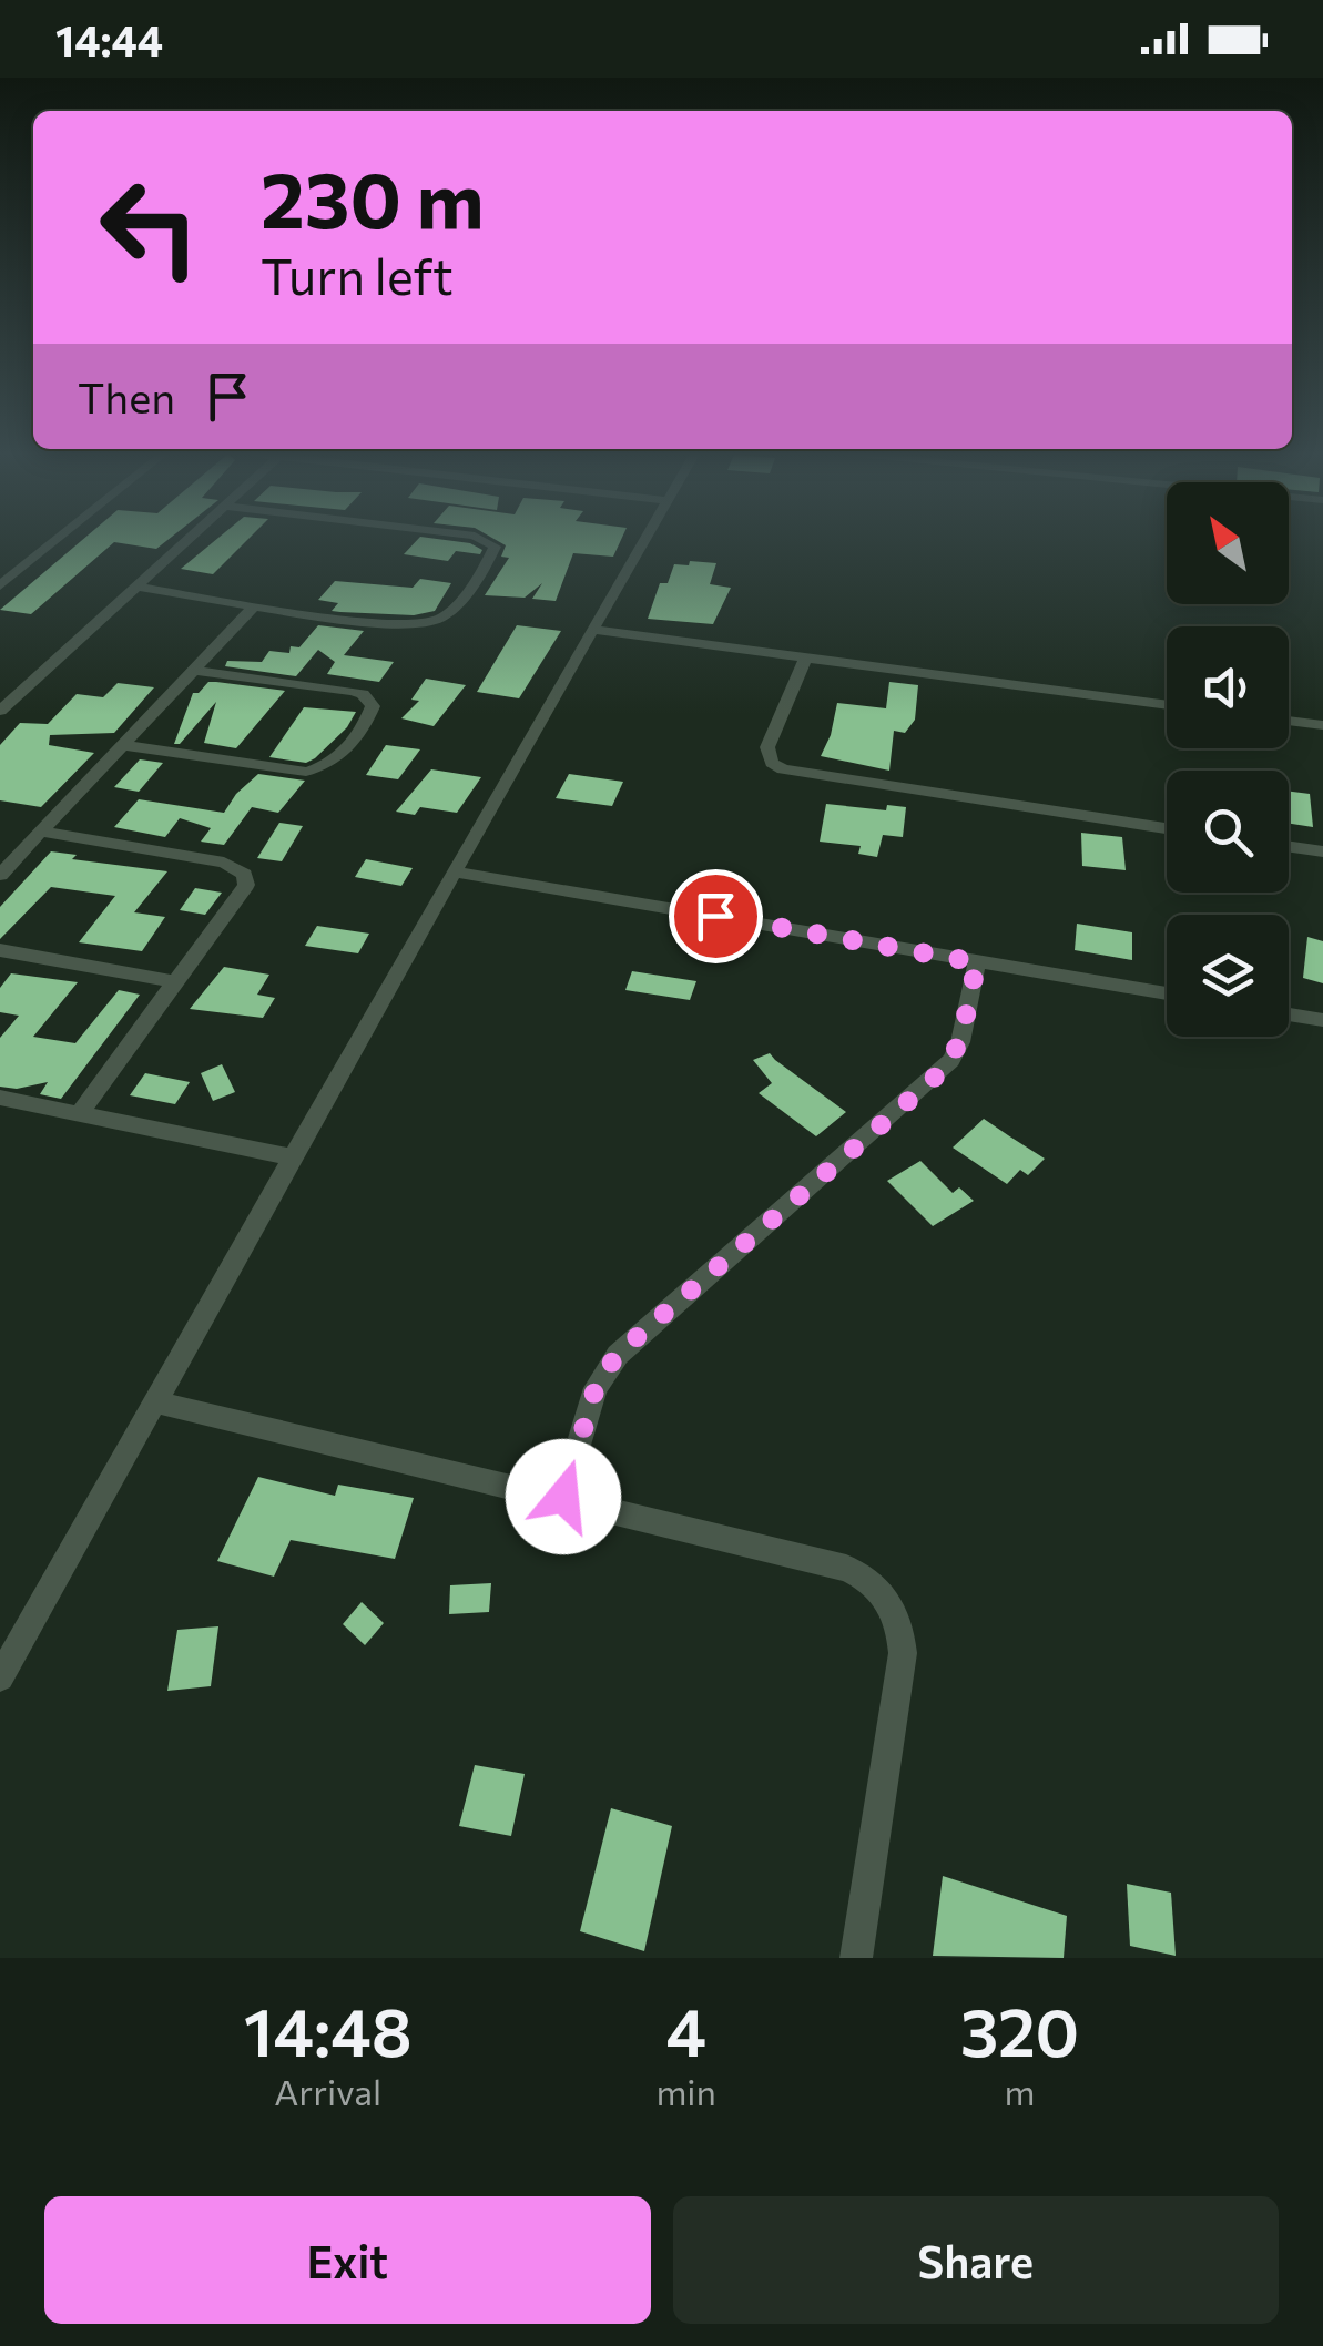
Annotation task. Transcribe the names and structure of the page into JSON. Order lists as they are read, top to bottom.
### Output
{
  "north": "top left",
  "page": {
    "status": "14:44",
    "turn": ["230 m", "Turn left"],
    "then": "Then",
    "eta": [
      "14:48",
      "Arrival",
      "4",
      "min",
      "320",
      "m"
    ],
    "buttons": ["Exit", "Share"]
  }
}
